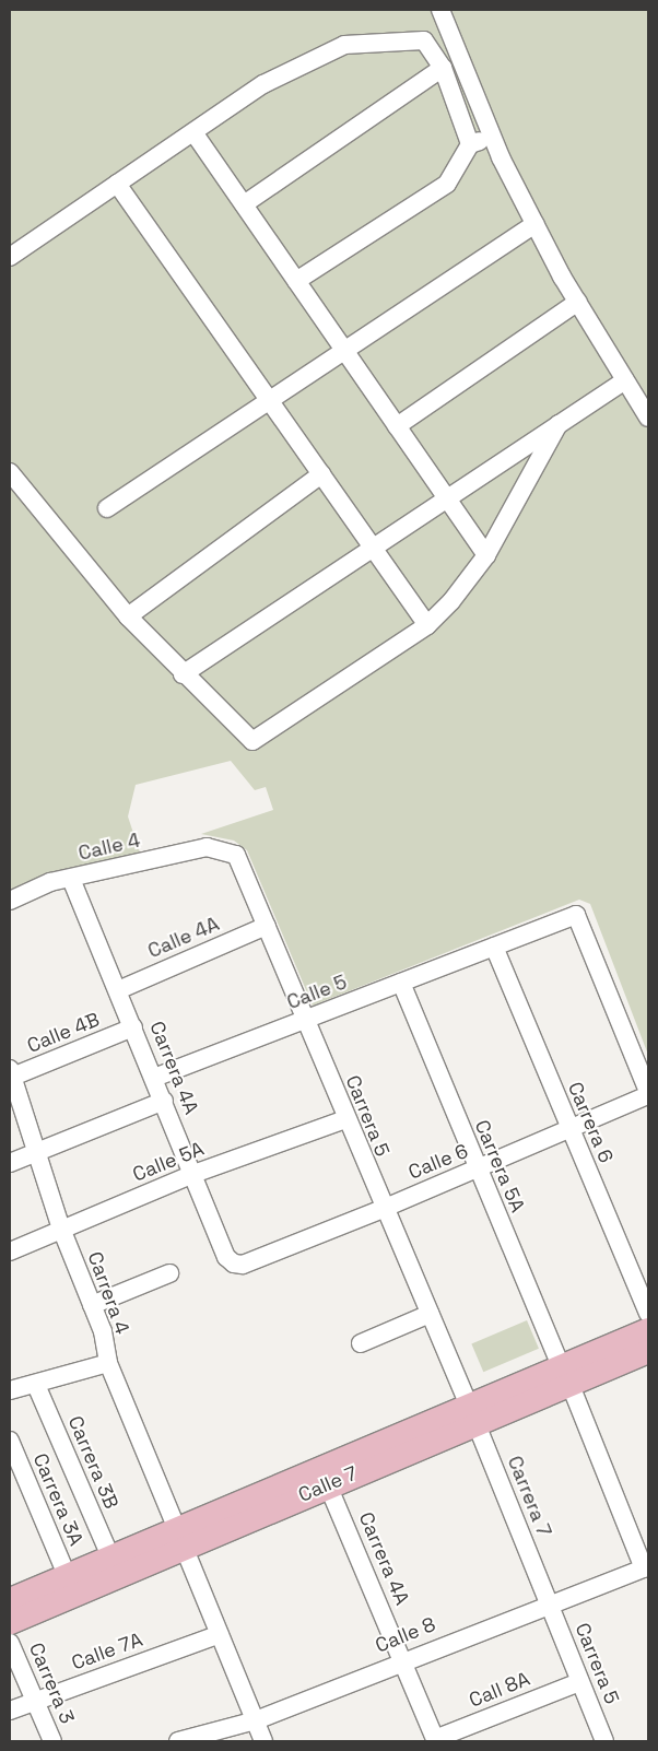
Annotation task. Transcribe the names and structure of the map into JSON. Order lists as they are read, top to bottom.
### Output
{
  "streets": {
    "main road": ["Calle 7"],
    "street": [
      "Calle 4",
      "Calle 4A",
      "Calle 5",
      "Calle 4B",
      "Carrera 4A",
      "Carrera 5",
      "Carrera 6",
      "Calle 5A",
      "Calle 6",
      "Carrera 5A",
      "Carrera 4",
      "Carrera 3B",
      "Carrera 7",
      "Carrera 3A",
      "Calle 8",
      "Calle 7A",
      "Carrera 3",
      "Call 8A"
    ]
  },
  "crossings": [
    ["Calle 4", "Carrera 4A"],
    ["Calle 4", "Carrera 5"],
    ["Calle 4A", "Carrera 4A"],
    ["Calle 4A", "Carrera 5"],
    ["Calle 5", "Carrera 4A"],
    ["Calle 5", "Carrera 5"],
    ["Calle 5", "Carrera 6"],
    ["Calle 5", "Calle 6"],
    ["Calle 5", "Carrera 5A"],
    ["Calle 4B", "Carrera 4A"],
    ["Calle 4B", "Carrera 4"],
    ["Carrera 4A", "Calle 5A"],
    ["Carrera 4A", "Calle 6"],
    ["Carrera 4A", "Calle 7"],
    ["Carrera 4A", "Calle 8"],
    ["Carrera 4A", "Call 8A"],
    ["Carrera 5", "Calle 5A"],
    ["Carrera 5", "Calle 6"],
    ["Carrera 5", "Calle 7"],
    ["Carrera 5", "Carrera 7"],
    ["Carrera 5", "Calle 8"],
    ["Carrera 5", "Call 8A"],
    ["Carrera 6", "Calle 6"],
    ["Calle 5A", "Carrera 4"],
    ["Calle 6", "Carrera 5A"],
    ["Carrera 5A", "Calle 7"],
    ["Carrera 5A", "Calle 8"],
    ["Carrera 4", "Calle 7"],
    ["Carrera 4", "Calle 8"],
    ["Carrera 4", "Calle 7A"],
    ["Carrera 3B", "Calle 7"],
    ["Calle 7", "Carrera 7"],
    ["Calle 7", "Carrera 3A"],
    ["Carrera 7", "Calle 8"],
    ["Calle 7A", "Carrera 3"]
  ]
}
